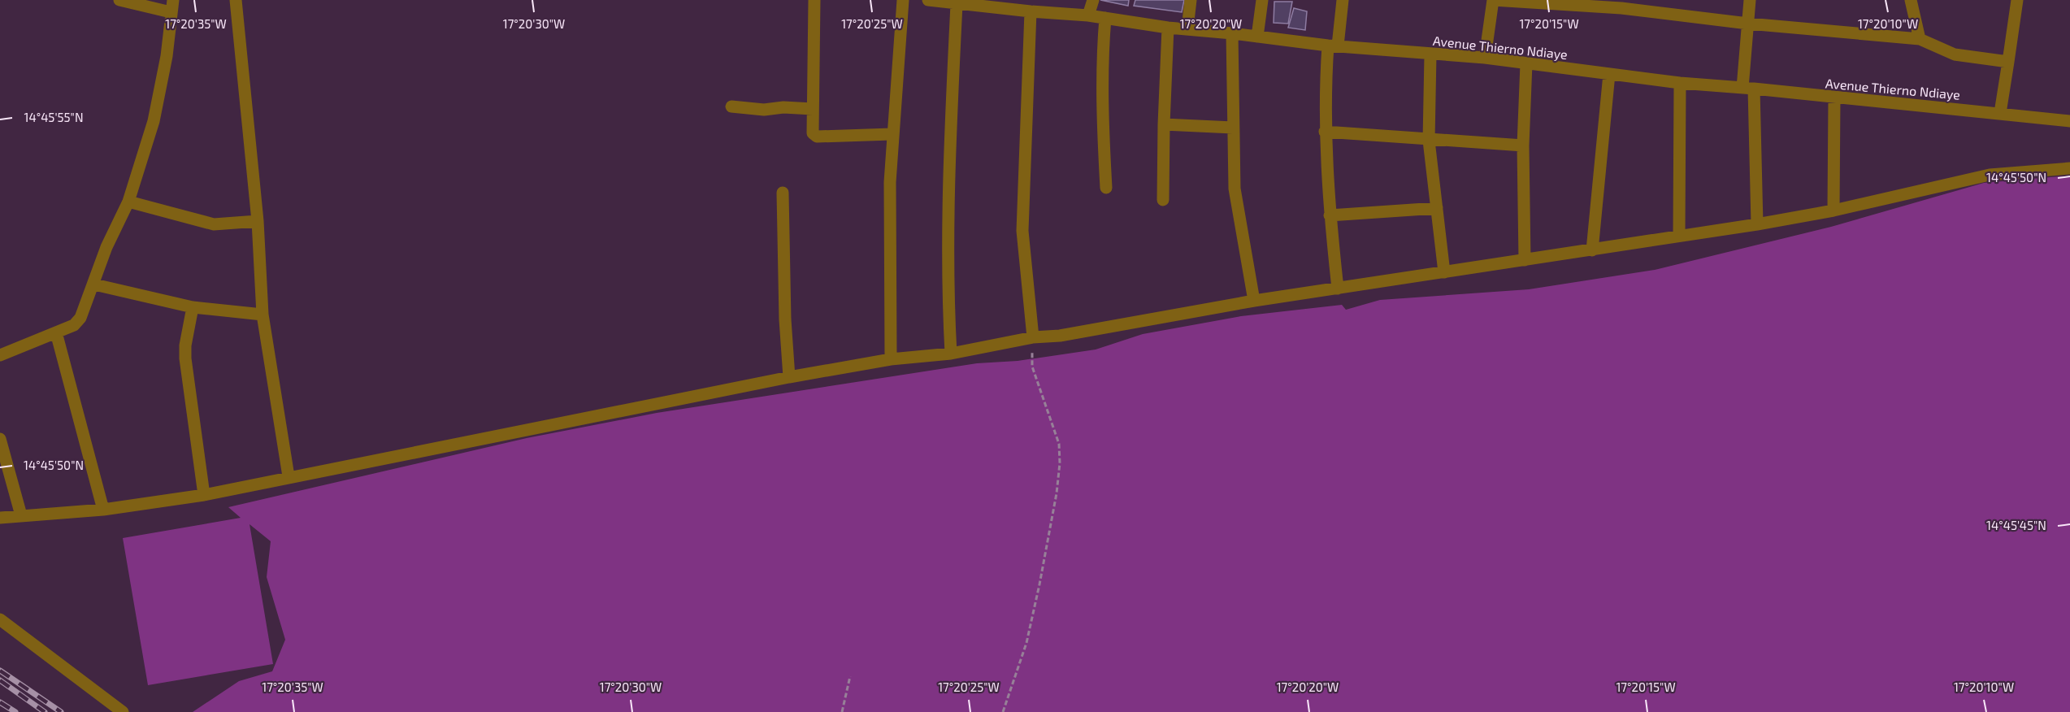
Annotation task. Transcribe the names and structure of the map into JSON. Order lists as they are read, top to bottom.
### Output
{
  "streets": {
    "street": ["Avenue Thierno Ndiaye"]
  },
  "coordinates": [
    "17°20'35\"W",
    "17°20'30\"W",
    "17°20'25\"W",
    "17°20'20\"W",
    "17°20'15\"W",
    "17°20'10\"W",
    "14°45'55\"N",
    "14°45'50\"N",
    "14°45'45\"N"
  ]
}
